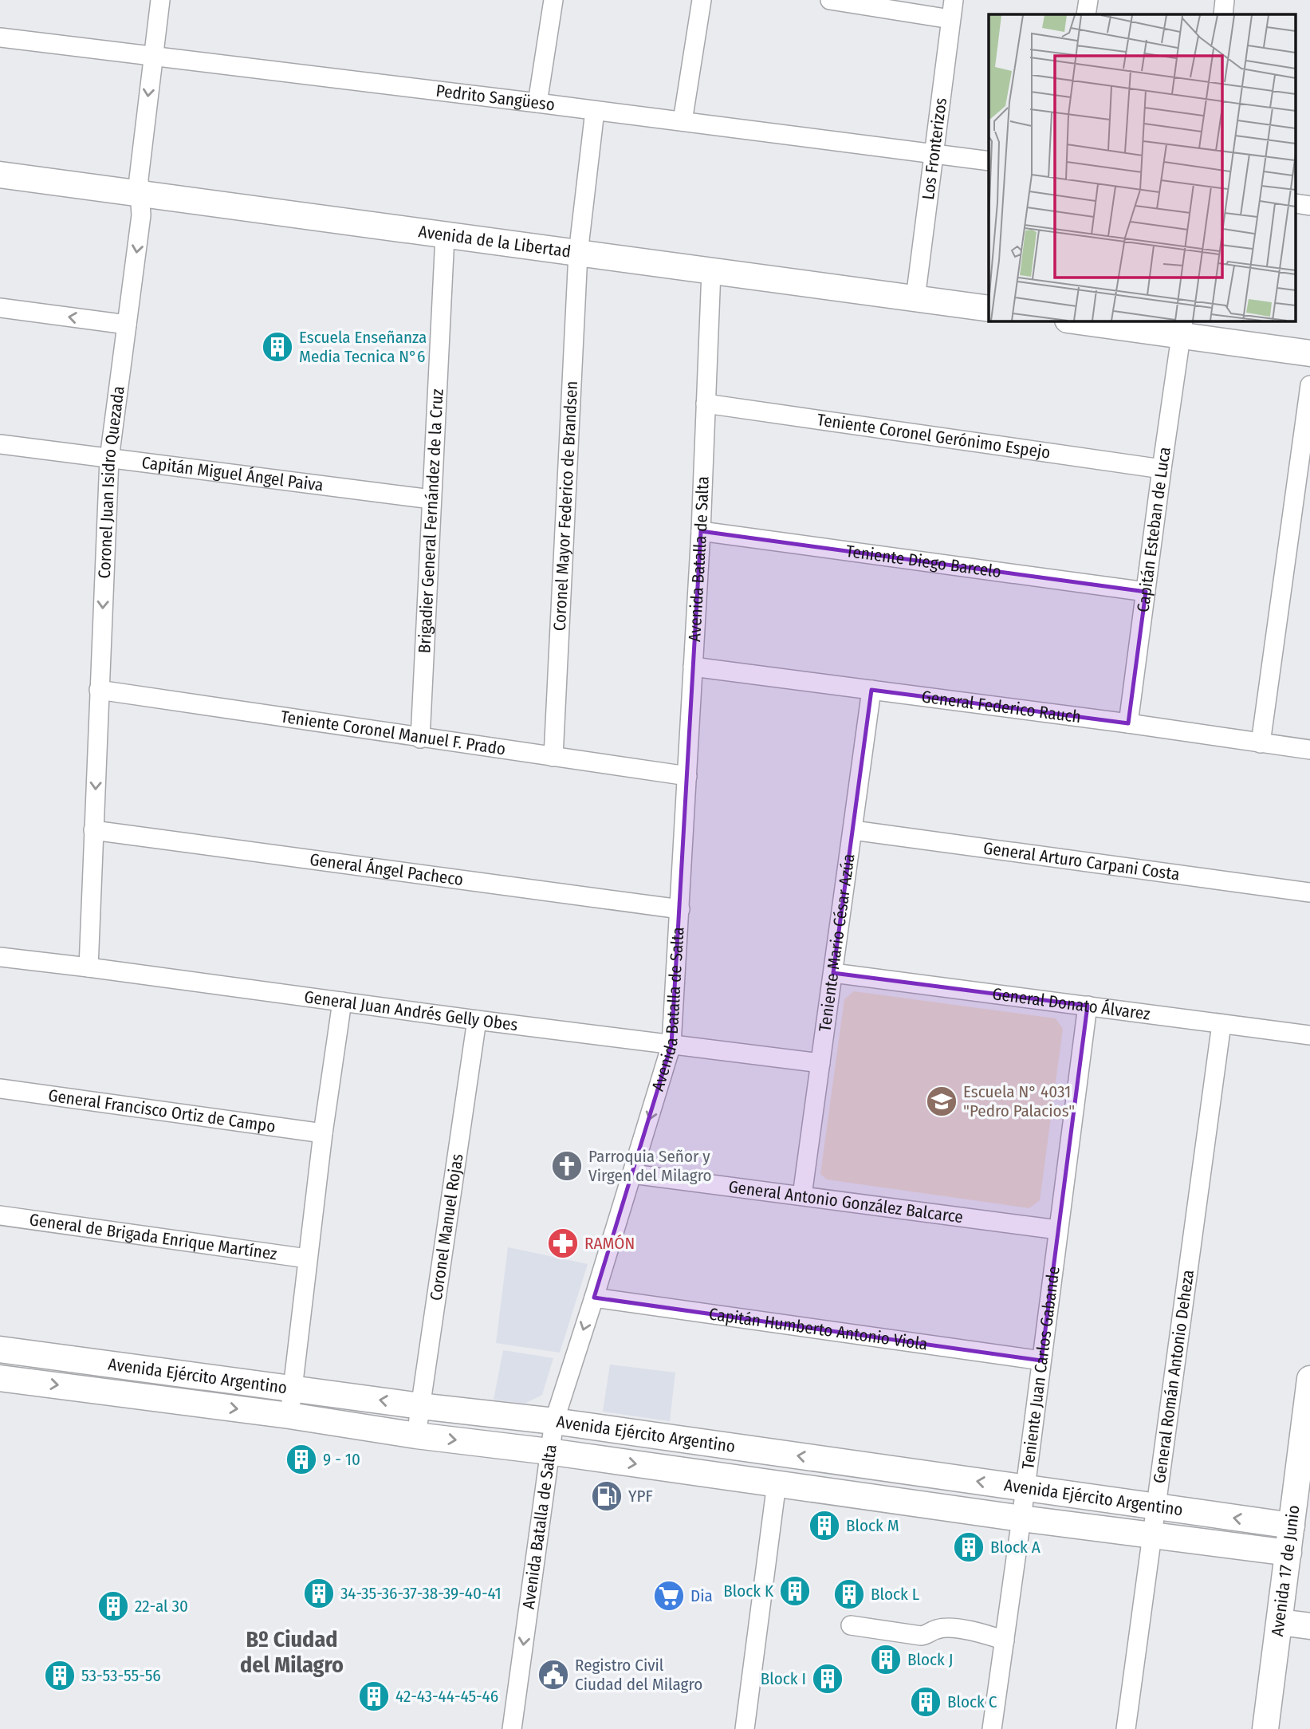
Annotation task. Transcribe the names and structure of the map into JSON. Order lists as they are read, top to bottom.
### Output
{
  "streets": {
    "street": [
      "Pedrito Sangüeso",
      "Los Fronterizos",
      "Avenida de la Libertad",
      "Teniente Coronel Gerónimo Espejo",
      "Capitán Miguel Ángel Paiva",
      "Coronel Juan Isidro Quezada",
      "Coronel Mayor Federico de Brandsen",
      "Brigadier General Fernández de la Cruz",
      "Capitán Esteban de Luca",
      "Avenida Batalla de Salta",
      "Teniente Diego Barcelo",
      "General Federico Rauch",
      "Teniente Coronel Manuel F. Prado",
      "General Arturo Carpani Costa",
      "General Ángel Pacheco",
      "Teniente Mario César Azúa",
      "General Donato Álvarez",
      "General Juan Andrés Gelly Obes",
      "General Francisco Ortiz de Campo",
      "General Antonio González Balcarce",
      "Coronel Manuel Rojas",
      "General de Brigada Enrique Martínez",
      "Capitán Humberto Antonio Viola",
      "Teniente Juan Carlos Gabande",
      "Avenida Ejército Argentino",
      "General Román Antonio Deheza",
      "Avenida 17 de Junio"
    ]
  },
  "crossings": [
    ["Pedrito Sangüeso", "Los Fronterizos"],
    ["Pedrito Sangüeso", "Coronel Juan Isidro Quezada"],
    ["Pedrito Sangüeso", "Coronel Mayor Federico de Brandsen"],
    ["Los Fronterizos", "Avenida de la Libertad"],
    ["Avenida de la Libertad", "Coronel Juan Isidro Quezada"],
    ["Avenida de la Libertad", "Coronel Mayor Federico de Brandsen"],
    ["Avenida de la Libertad", "Brigadier General Fernández de la Cruz"],
    ["Avenida de la Libertad", "Avenida Batalla de Salta"],
    ["Teniente Coronel Gerónimo Espejo", "Capitán Esteban de Luca"],
    ["Teniente Coronel Gerónimo Espejo", "Avenida Batalla de Salta"],
    ["Capitán Miguel Ángel Paiva", "Coronel Juan Isidro Quezada"],
    ["Capitán Miguel Ángel Paiva", "Brigadier General Fernández de la Cruz"],
    ["Coronel Juan Isidro Quezada", "Teniente Coronel Manuel F. Prado"],
    ["Coronel Juan Isidro Quezada", "General Ángel Pacheco"],
    ["Coronel Juan Isidro Quezada", "General Juan Andrés Gelly Obes"],
    ["Coronel Mayor Federico de Brandsen", "Teniente Coronel Manuel F. Prado"],
    ["Brigadier General Fernández de la Cruz", "Teniente Coronel Manuel F. Prado"],
    ["Capitán Esteban de Luca", "Teniente Diego Barcelo"],
    ["Capitán Esteban de Luca", "General Federico Rauch"],
    ["Avenida Batalla de Salta", "Teniente Diego Barcelo"],
    ["Avenida Batalla de Salta", "General Federico Rauch"],
    ["Avenida Batalla de Salta", "Teniente Coronel Manuel F. Prado"],
    ["Avenida Batalla de Salta", "General Ángel Pacheco"],
    ["Avenida Batalla de Salta", "General Juan Andrés Gelly Obes"],
    ["Avenida Batalla de Salta", "General Antonio González Balcarce"],
    ["Avenida Batalla de Salta", "Capitán Humberto Antonio Viola"],
    ["Avenida Batalla de Salta", "Avenida Ejército Argentino"],
    ["General Federico Rauch", "Teniente Mario César Azúa"],
    ["General Arturo Carpani Costa", "Teniente Mario César Azúa"],
    ["Teniente Mario César Azúa", "General Donato Álvarez"],
    ["Teniente Mario César Azúa", "General Juan Andrés Gelly Obes"],
    ["Teniente Mario César Azúa", "General Antonio González Balcarce"],
    ["General Donato Álvarez", "Teniente Juan Carlos Gabande"],
    ["General Donato Álvarez", "General Román Antonio Deheza"],
    ["General Juan Andrés Gelly Obes", "Coronel Manuel Rojas"],
    ["General Antonio González Balcarce", "Teniente Juan Carlos Gabande"],
    ["Coronel Manuel Rojas", "Avenida Ejército Argentino"],
    ["Capitán Humberto Antonio Viola", "Teniente Juan Carlos Gabande"],
    ["Teniente Juan Carlos Gabande", "Avenida Ejército Argentino"],
    ["Avenida Ejército Argentino", "General Román Antonio Deheza"],
    ["Avenida Ejército Argentino", "Avenida 17 de Junio"]
  ],
  "one_way": ["Coronel Juan Isidro Quezada", "Avenida Batalla de Salta"],
  "districts": ["Bº Ciudad del Milagro"],
  "places": {
    "building": [
      "Escuela Enseñanza Media Tecnica N°6",
      "9 - 10",
      "Block M",
      "Block A",
      "Block K",
      "34-35-36-37-38-39-40-41",
      "Block L",
      "22-al 30",
      "Block J",
      "53-53-55-56",
      "Block I",
      "42-43-44-45-46",
      "Block C"
    ],
    "school or university": ["Escuela N° 4031 \"Pedro Palacios\""],
    "church": ["Parroquia Señor y Virgen del Milagro"],
    "pharmacy": ["RAMÓN"],
    "fuel station": ["YPF"],
    "supermarket": ["Dia"],
    "public building": ["Registro Civil Ciudad del Milagro"]
  }
}
